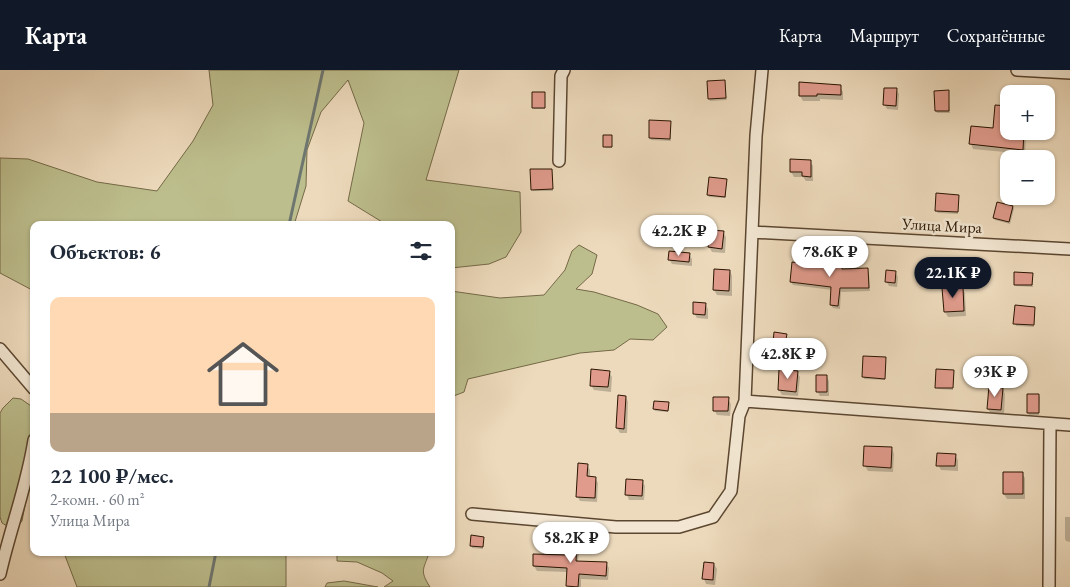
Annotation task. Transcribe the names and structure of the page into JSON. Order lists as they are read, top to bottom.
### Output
{
  "streets": {
    "street": ["Улица Мира"]
  },
  "page": {
    "header": "Карта",
    "nav": ["Карта", "Маршрут", "Сохранённые"],
    "map_buttons": ["+", "−"],
    "price": [
      "42.2K ₽",
      "78.6K ₽",
      "22.1K ₽",
      "42.8K ₽",
      "93K ₽",
      "58.2K ₽"
    ],
    "heading": "Объектов: 6",
    "list": [
      {
        "name": "22 100 ₽/мес.",
        "note": "2-комн. · 60 m² · Улица Мира"
      }
    ]
  }
}
